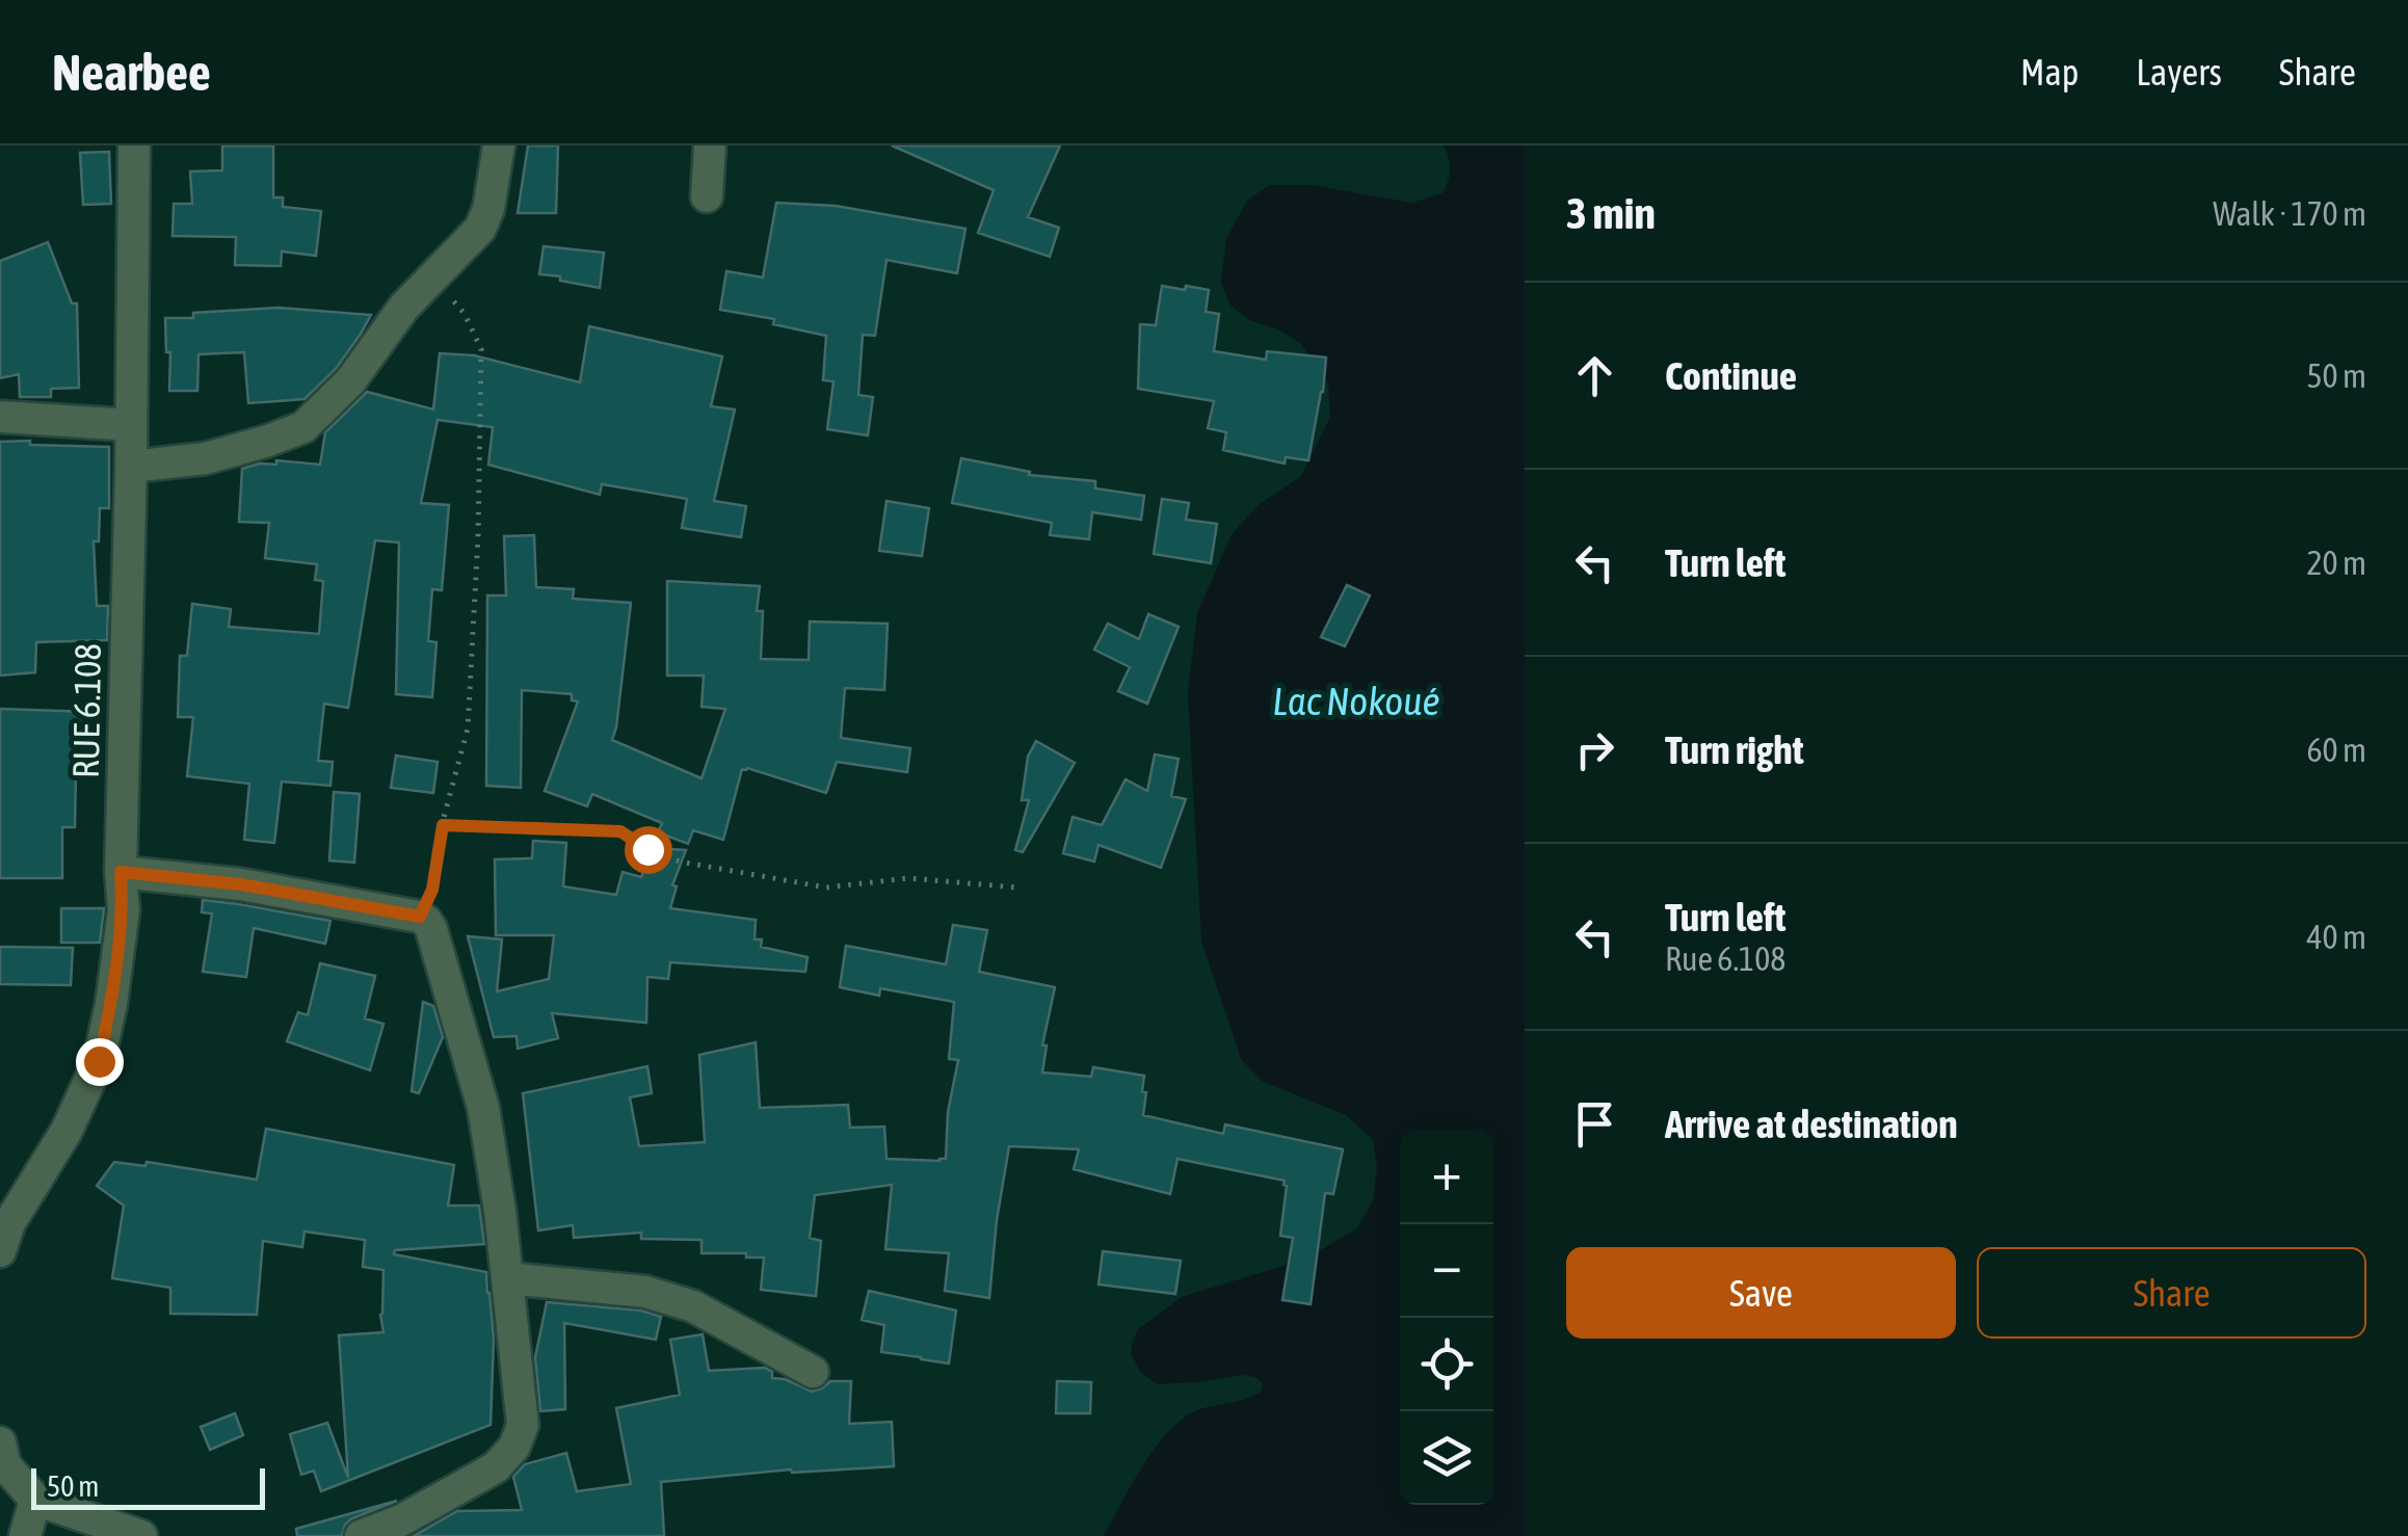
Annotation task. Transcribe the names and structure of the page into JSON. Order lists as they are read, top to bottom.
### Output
{
  "streets": {
    "street": ["RUE 6.108"]
  },
  "water": ["Lac Nokoué"],
  "scale_bar": "50 m",
  "page": {
    "header": "Nearbee",
    "nav": ["Map", "Layers", "Share"],
    "heading": ["3 min", "Walk · 170 m"],
    "list": [
      ["Continue", "50 m"],
      ["Turn left", "20 m"],
      ["Turn right", "60 m"],
      ["Turn left", "Rue 6.108", "40 m"],
      "Arrive at destination"
    ],
    "map_buttons": ["+", "−"],
    "buttons": ["Save", "Share"],
    "scale": "50 m"
  }
}
